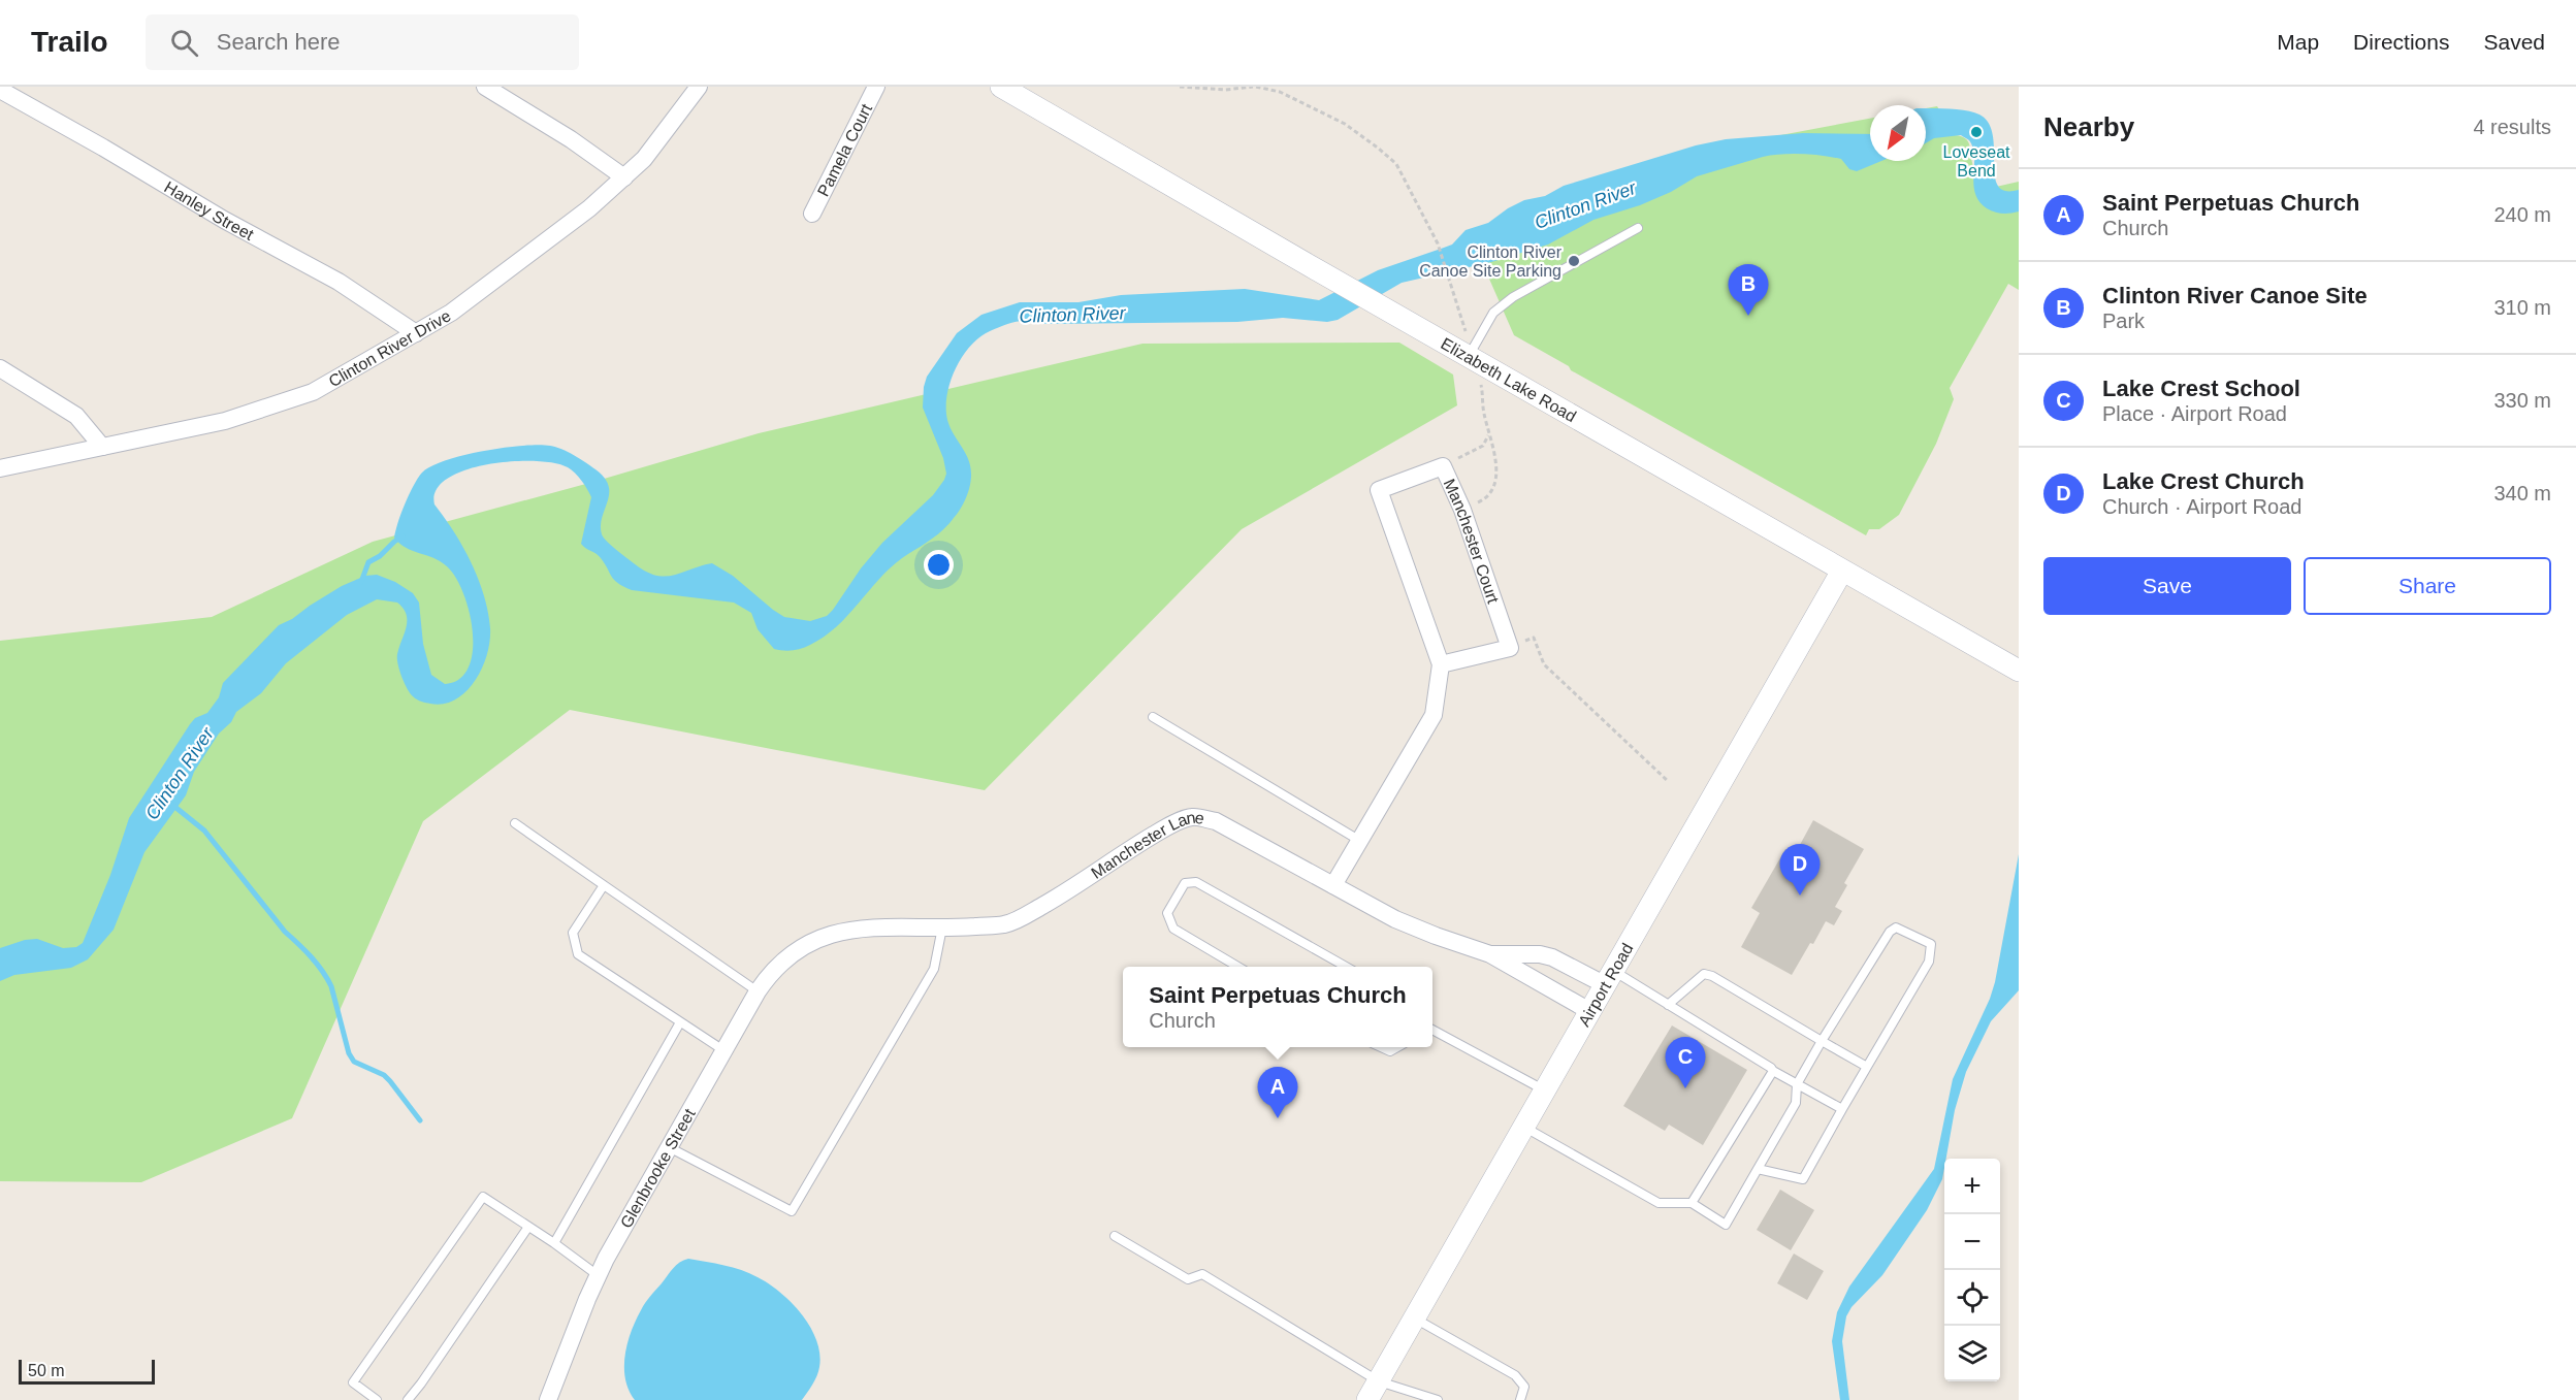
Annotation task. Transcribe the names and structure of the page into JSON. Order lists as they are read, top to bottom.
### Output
{
  "streets": {
    "street": [
      "Pamela Court",
      "Hanley Street",
      "Clinton River Drive",
      "Elizabeth Lake Road",
      "Manchester Court",
      "Manchester Lane",
      "Airport Road",
      "Glenbrooke Street"
    ]
  },
  "crossings": [
    ["Hanley Street", "Clinton River Drive"],
    ["Elizabeth Lake Road", "Airport Road"],
    ["Manchester Court", "Manchester Lane"],
    ["Manchester Lane", "Airport Road"],
    ["Manchester Lane", "Glenbrooke Street"]
  ],
  "water": ["Clinton River"],
  "places": ["Loveseat Bend", "Clinton River Canoe Site Parking"],
  "scale_bar": "50 m",
  "north": "bottom left",
  "page": {
    "header": "Trailo",
    "search": "Search here",
    "nav": ["Map", "Directions", "Saved"],
    "heading": ["Nearby", "4 results"],
    "list": [
      {
        "mark": "A",
        "name": "Saint Perpetuas Church",
        "note": "Church",
        "value": "240 m"
      },
      {
        "mark": "B",
        "name": "Clinton River Canoe Site",
        "note": "Park",
        "value": "310 m"
      },
      {
        "mark": "C",
        "name": "Lake Crest School",
        "note": "Place · Airport Road",
        "value": "330 m"
      },
      {
        "mark": "D",
        "name": "Lake Crest Church",
        "note": "Church · Airport Road",
        "value": "340 m"
      }
    ],
    "pins": [
      "B",
      "D",
      "C",
      "A"
    ],
    "buttons": ["Save", "Share"],
    "popup": ["Saint Perpetuas Church", "Church"],
    "map_buttons": ["+", "−"],
    "scale": "50 m"
  }
}
